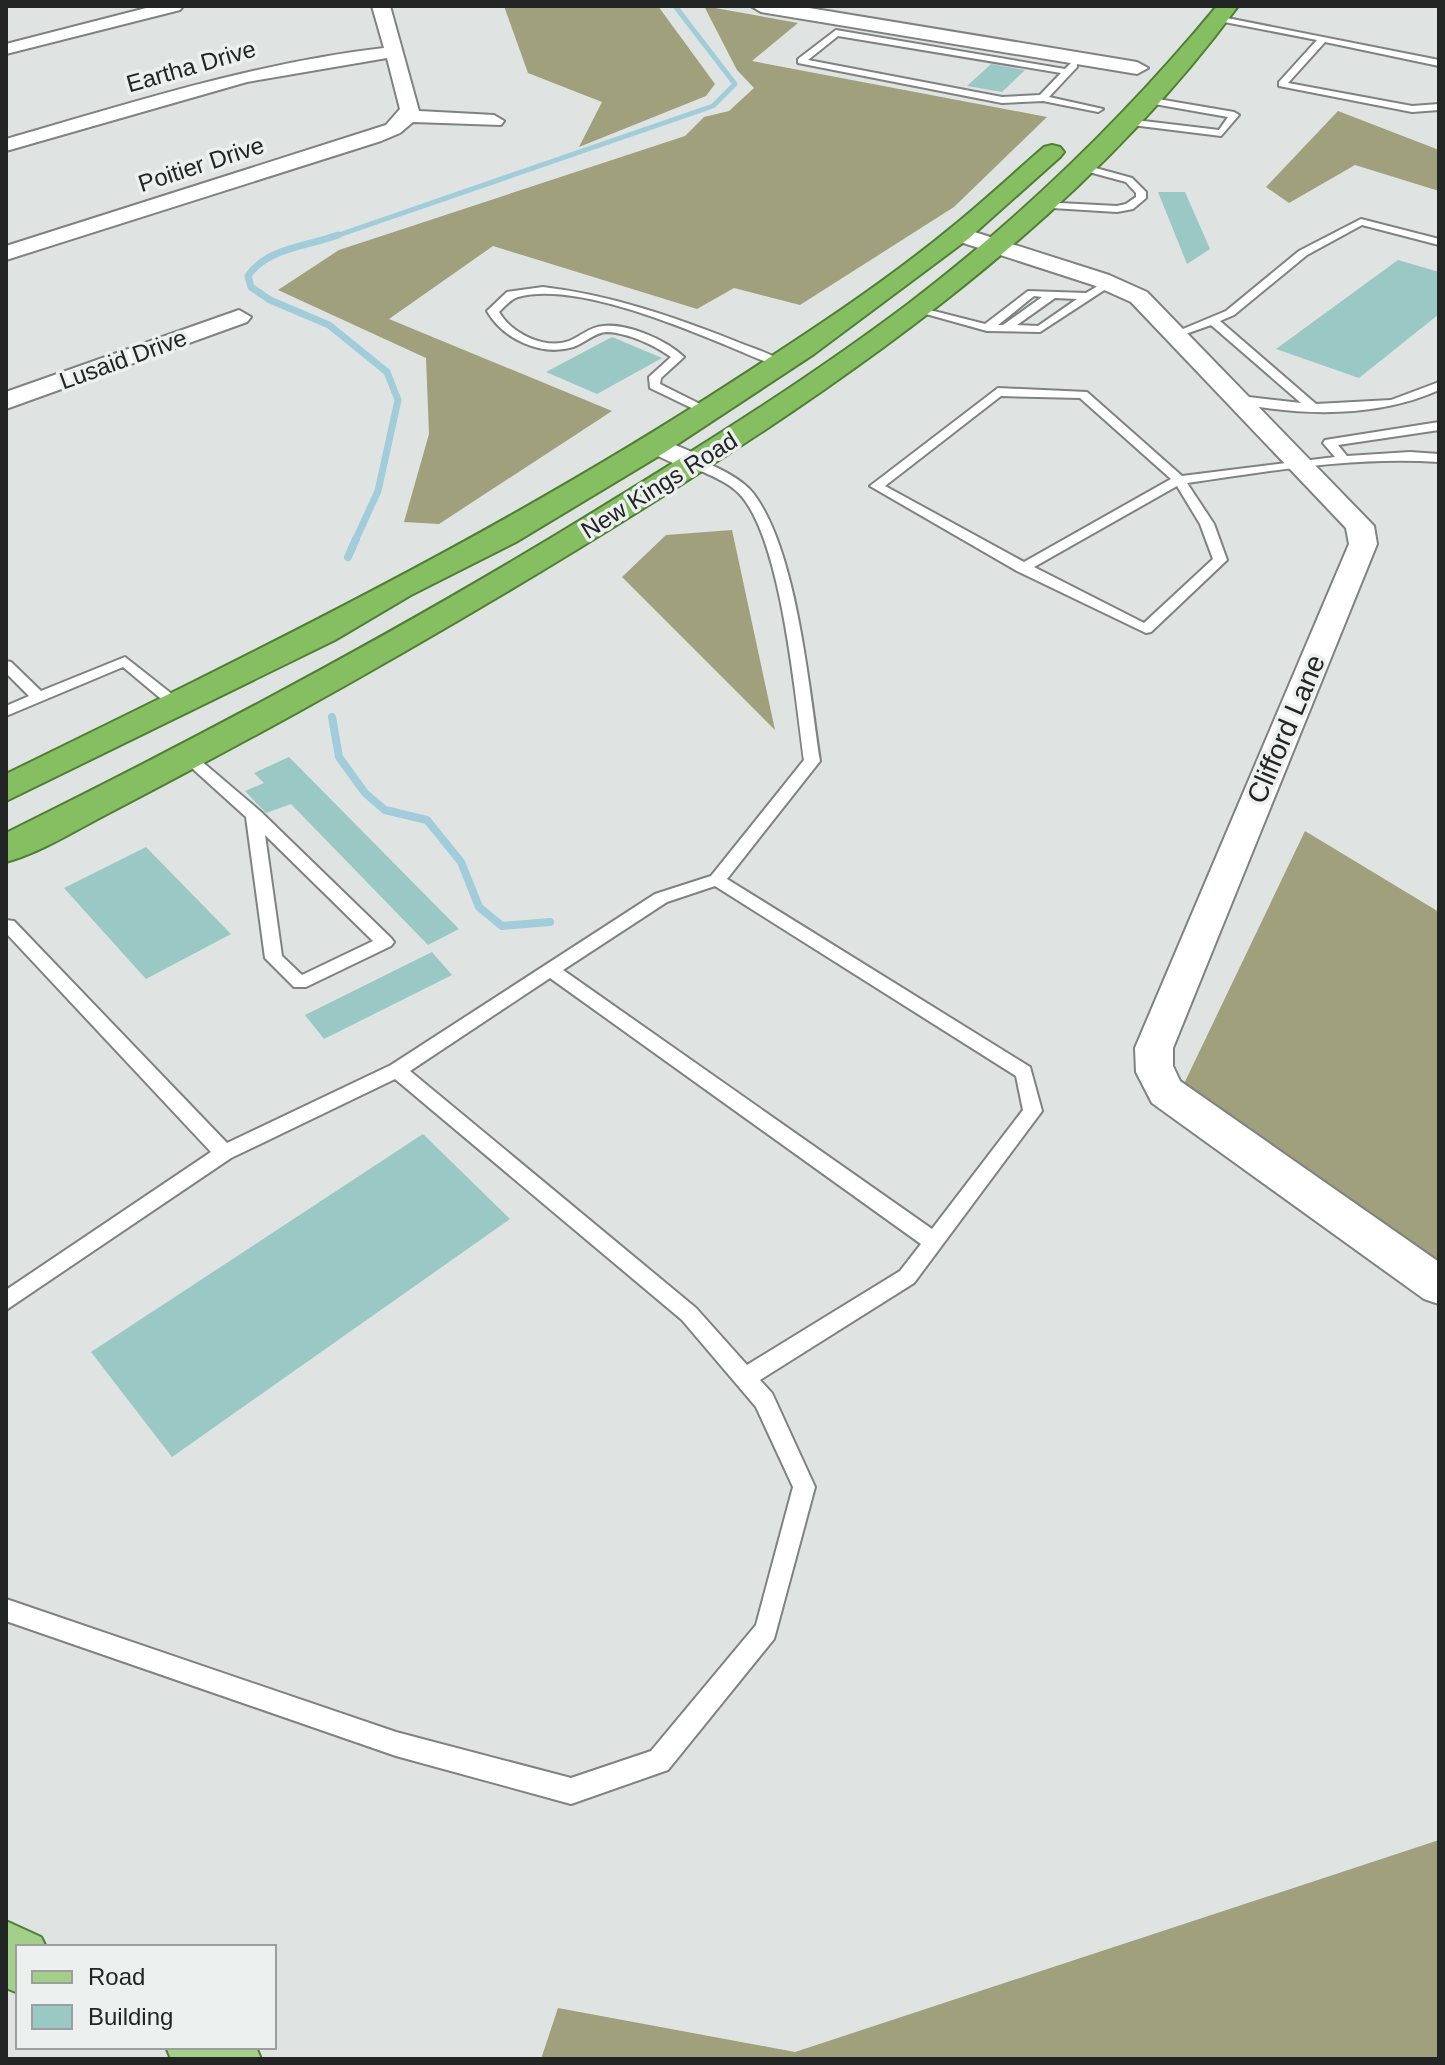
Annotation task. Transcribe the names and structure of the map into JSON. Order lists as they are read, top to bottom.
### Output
{
  "streets": {
    "highway": ["New Kings Road"],
    "street": [
      "Eartha Drive",
      "Poitier Drive",
      "Lusaid Drive",
      "Clifford Lane"
    ]
  },
  "crossings": [
    ["New Kings Road", "Clifford Lane"]
  ],
  "legend": ["Road", "Building"]
}
